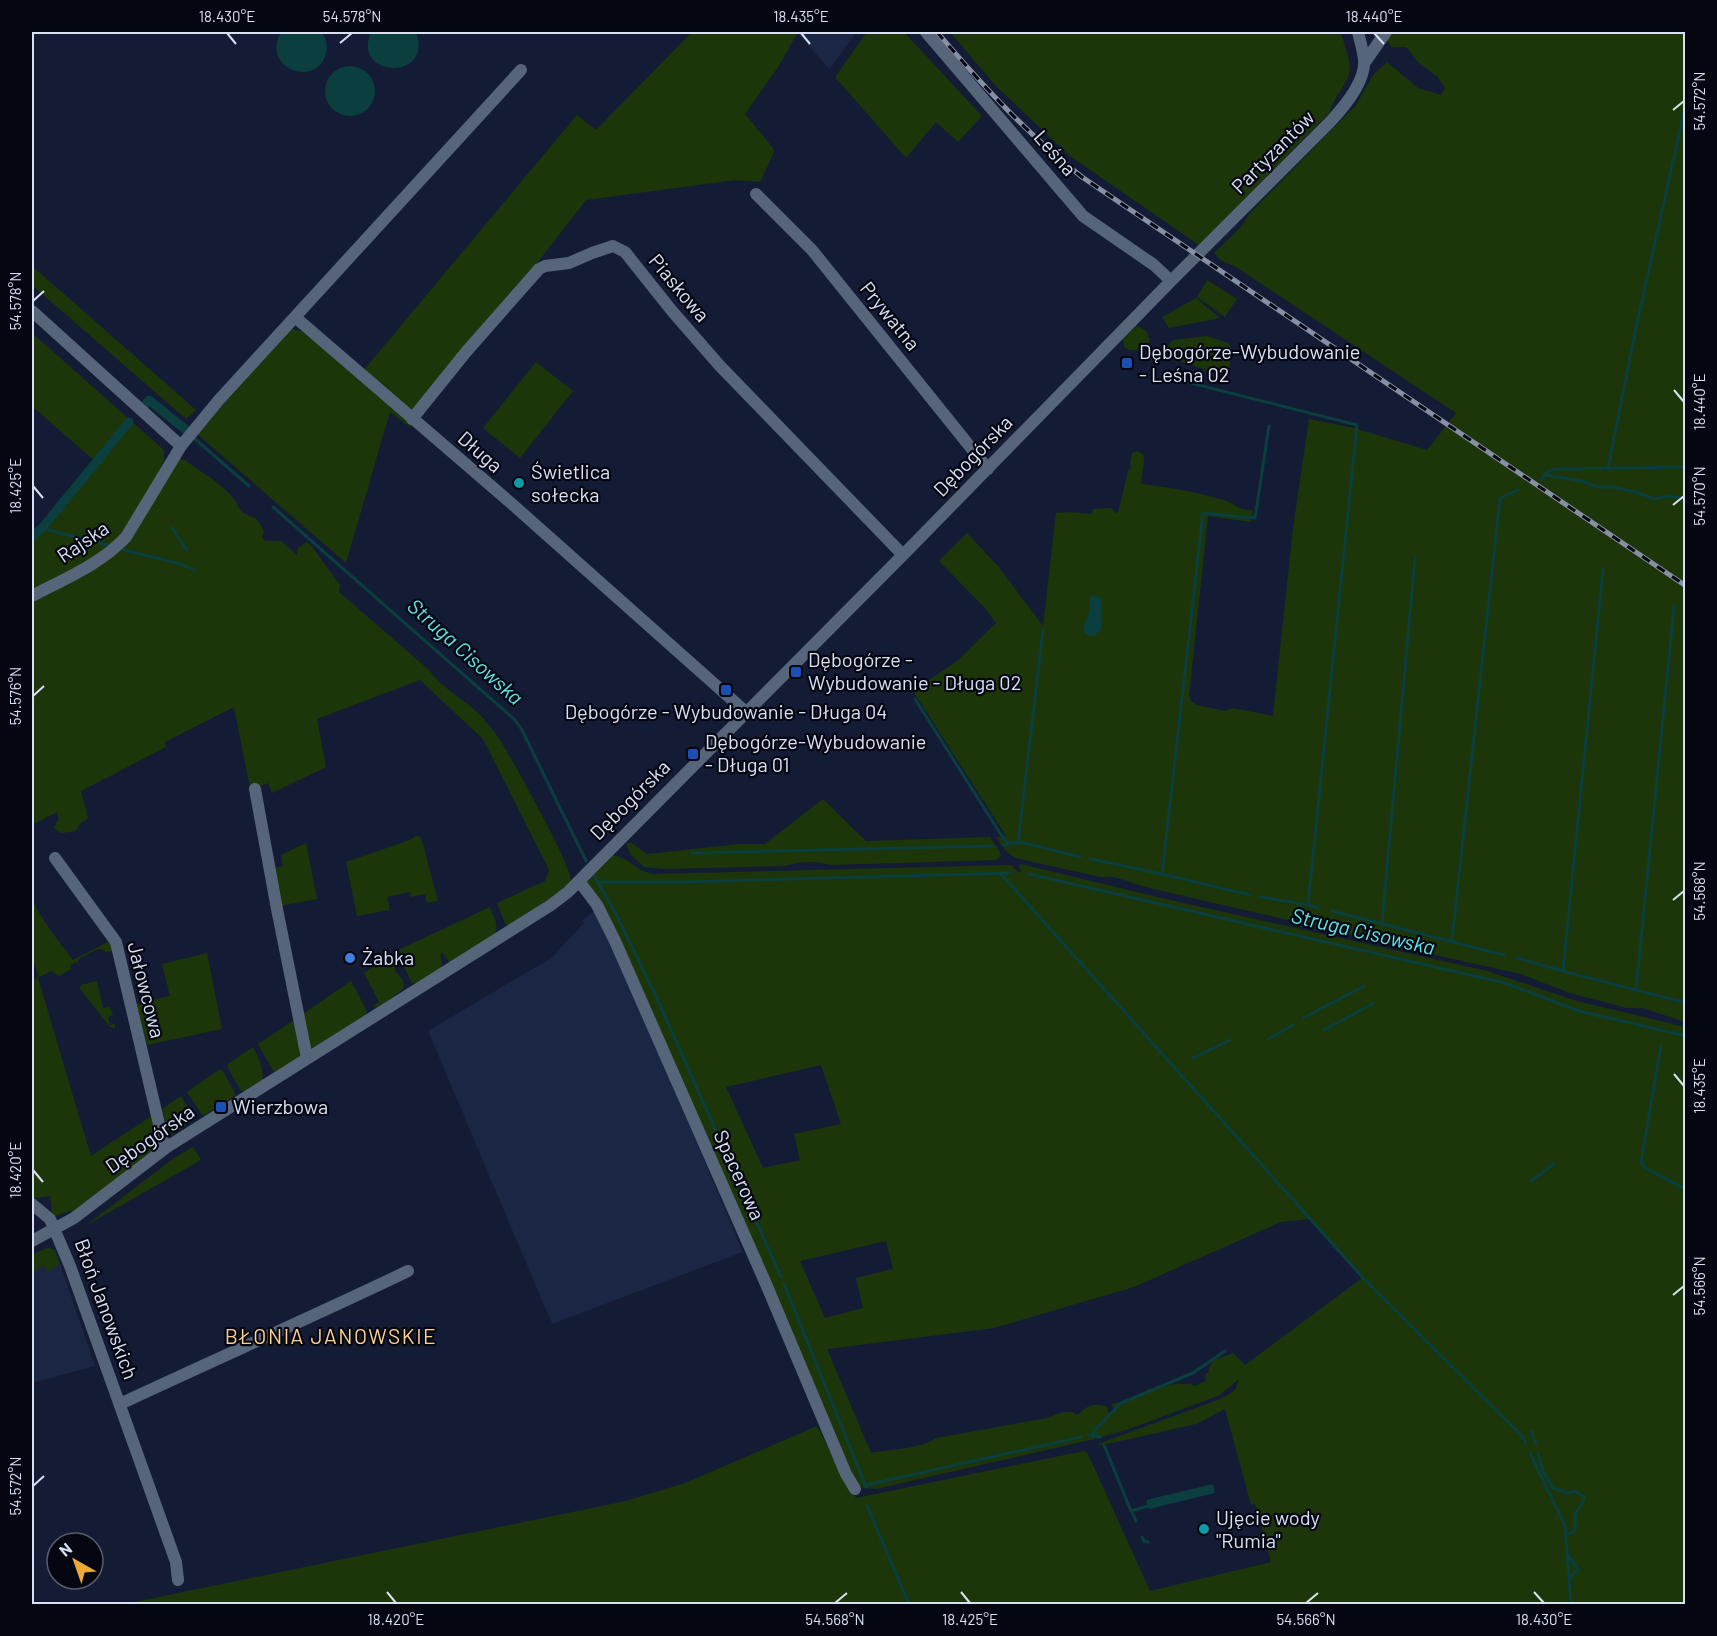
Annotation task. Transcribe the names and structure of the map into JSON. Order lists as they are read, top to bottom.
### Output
{
  "streets": {
    "street": [
      "Partyzantów",
      "Leśna",
      "Piaskowa",
      "Prywatna",
      "Długa",
      "Dębogórska",
      "Rajska",
      "Jałowcowa",
      "Spacerowa",
      "Błoń Janowskich"
    ]
  },
  "crossings": [
    ["Partyzantów", "Leśna"],
    ["Partyzantów", "Dębogórska"],
    ["Leśna", "Dębogórska"],
    ["Piaskowa", "Długa"],
    ["Piaskowa", "Dębogórska"],
    ["Prywatna", "Dębogórska"],
    ["Długa", "Dębogórska"],
    ["Dębogórska", "Jałowcowa"],
    ["Dębogórska", "Spacerowa"],
    ["Dębogórska", "Błoń Janowskich"]
  ],
  "districts": ["BŁONIA JANOWSKIE"],
  "water": ["Struga Cisowska"],
  "places": {
    "transit": [
      "Dębogórze-Wybudowanie - Leśna 02",
      "Dębogórze - Wybudowanie - Długa 02",
      "Dębogórze - Wybudowanie - Długa 04",
      "Dębogórze-Wybudowanie - Długa 01",
      "Wierzbowa"
    ],
    "other": ["Świetlica sołecka", "Żabka", "Ujęcie wody \"Rumia\""]
  },
  "north": "top left",
  "coordinates": [
    "18.430°E",
    "54.578°N",
    "18.435°E",
    "18.440°E",
    "54.572°N",
    "18.425°E",
    "54.570°N",
    "54.576°N",
    "54.568°N",
    "18.420°E",
    "54.566°N"
  ]
}
